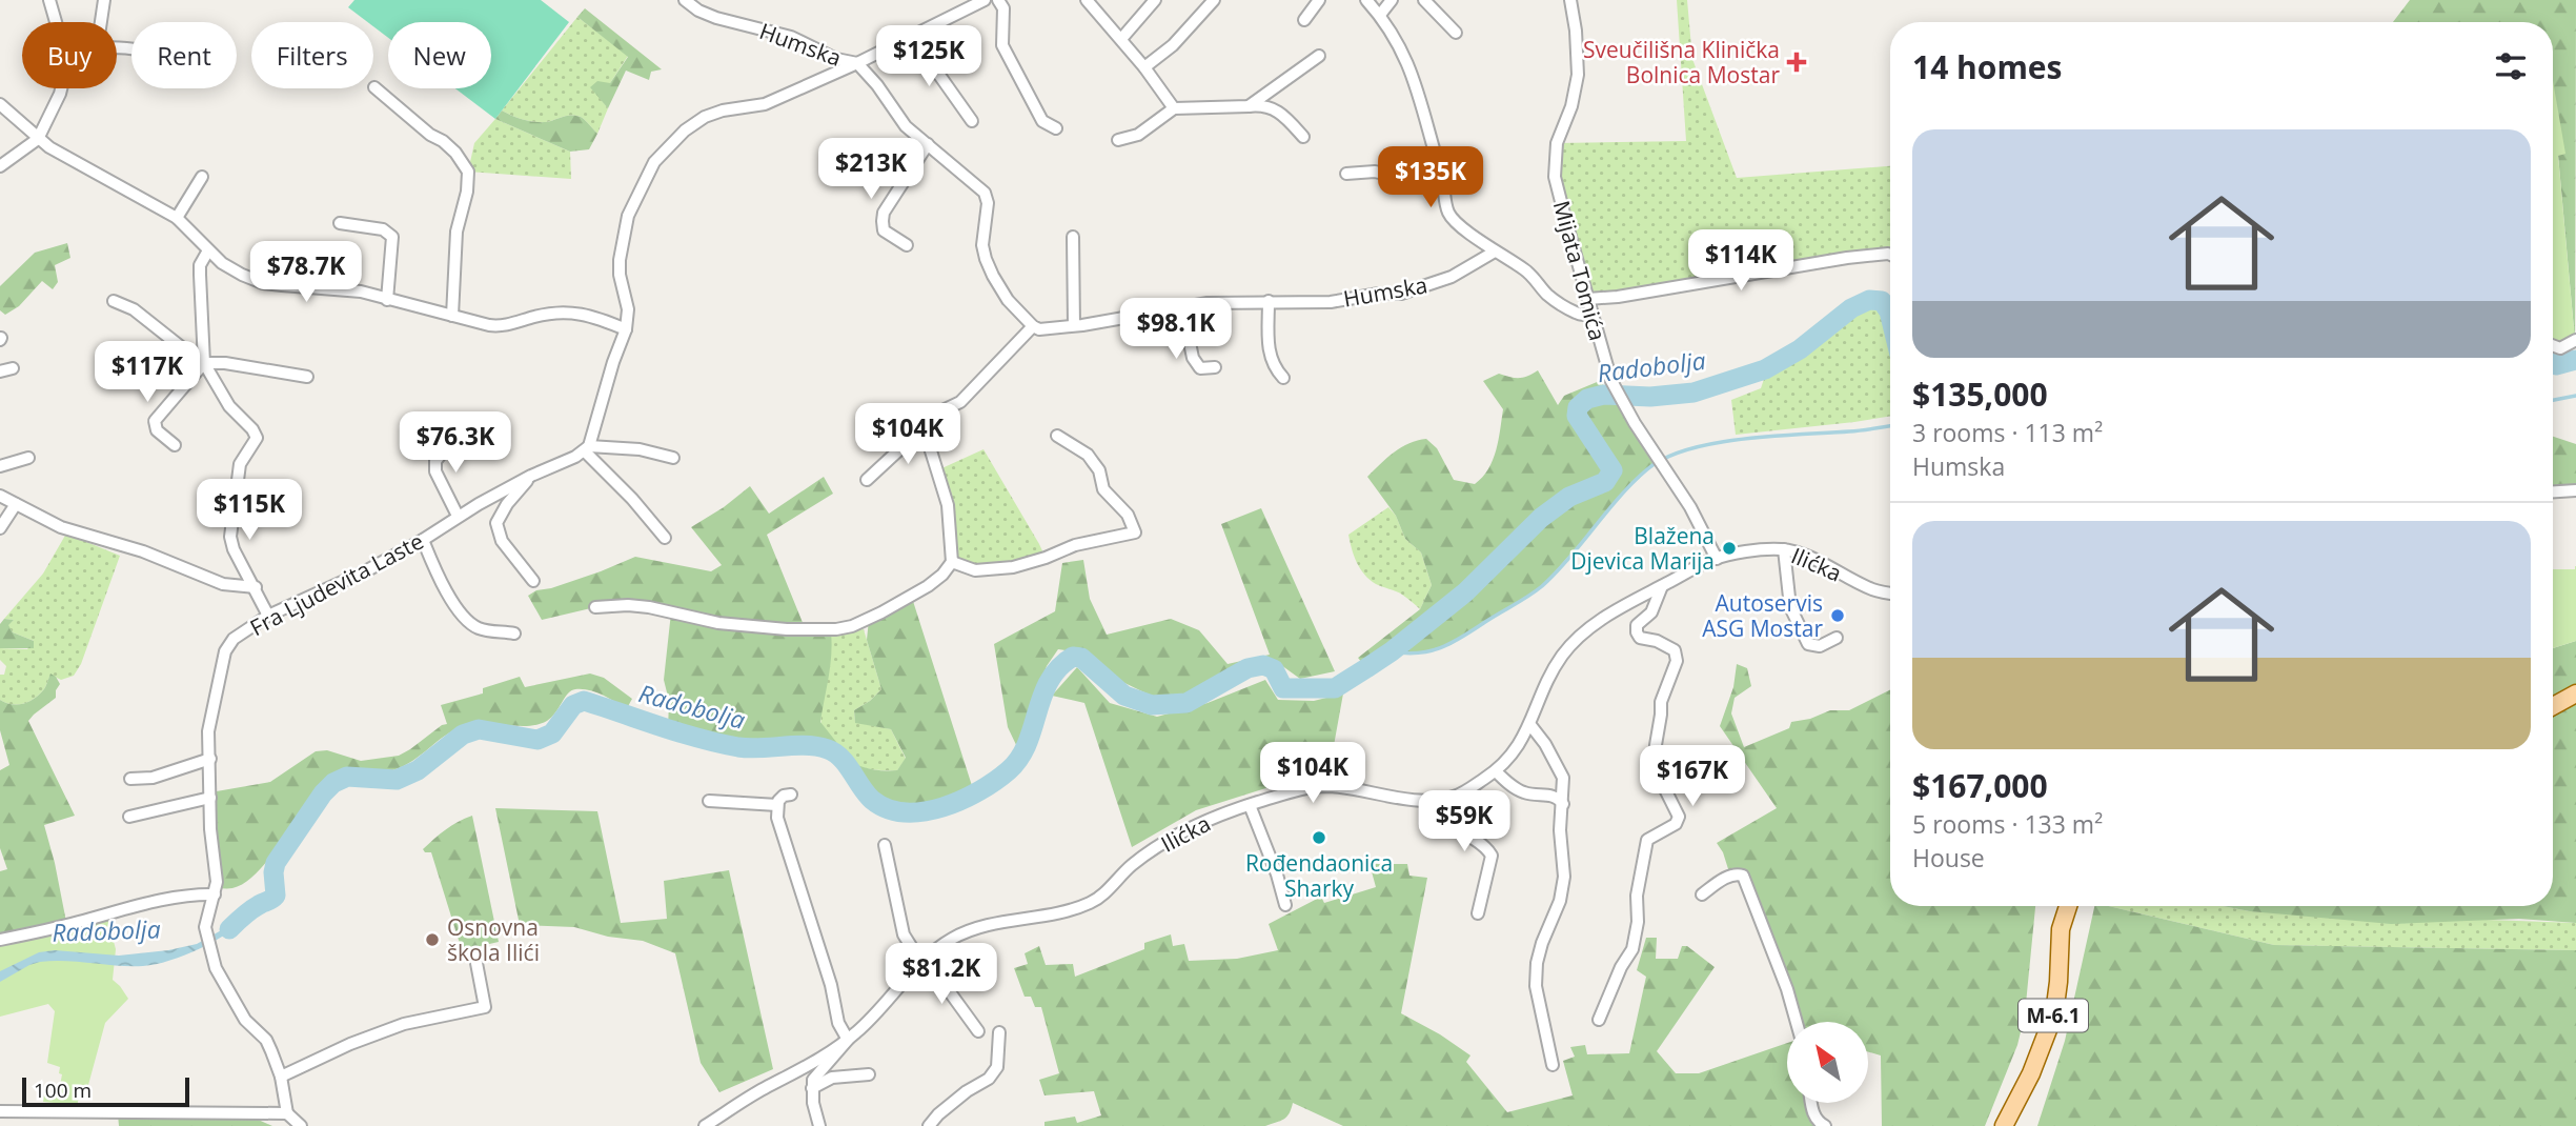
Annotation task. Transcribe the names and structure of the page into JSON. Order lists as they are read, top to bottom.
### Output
{
  "streets": {
    "main road": ["M-6.1"],
    "street": [
      "Humska",
      "Mijata Tomića",
      "Ilićka",
      "Fra Ljudevita Laste"
    ]
  },
  "crossings": [
    ["Mijata Tomića", "Ilićka"]
  ],
  "water": ["Radobolja"],
  "places": {
    "health": ["Sveučilišna Klinička Bolnica Mostar"],
    "other": [
      "Blažena Djevica Marija",
      "Autoservis ASG Mostar",
      "Rođendaonica Sharky",
      "Osnovna škola Ilići"
    ]
  },
  "scale_bar": "100 m",
  "north": "top left",
  "page": {
    "chip": [
      "Buy",
      "Rent",
      "Filters",
      "New"
    ],
    "heading": "14 homes",
    "price": [
      "$125K",
      "$213K",
      "$135K",
      "$114K",
      "$78.7K",
      "$98.1K",
      "$117K",
      "$104K",
      "$76.3K",
      "$115K",
      "$104K",
      "$167K",
      "$59K",
      "$81.2K"
    ],
    "list": [
      {
        "name": "$135,000",
        "note": "3 rooms · 113 m² · Humska"
      },
      {
        "name": "$167,000",
        "note": "5 rooms · 133 m² · House"
      }
    ],
    "scale": "100 m"
  }
}
